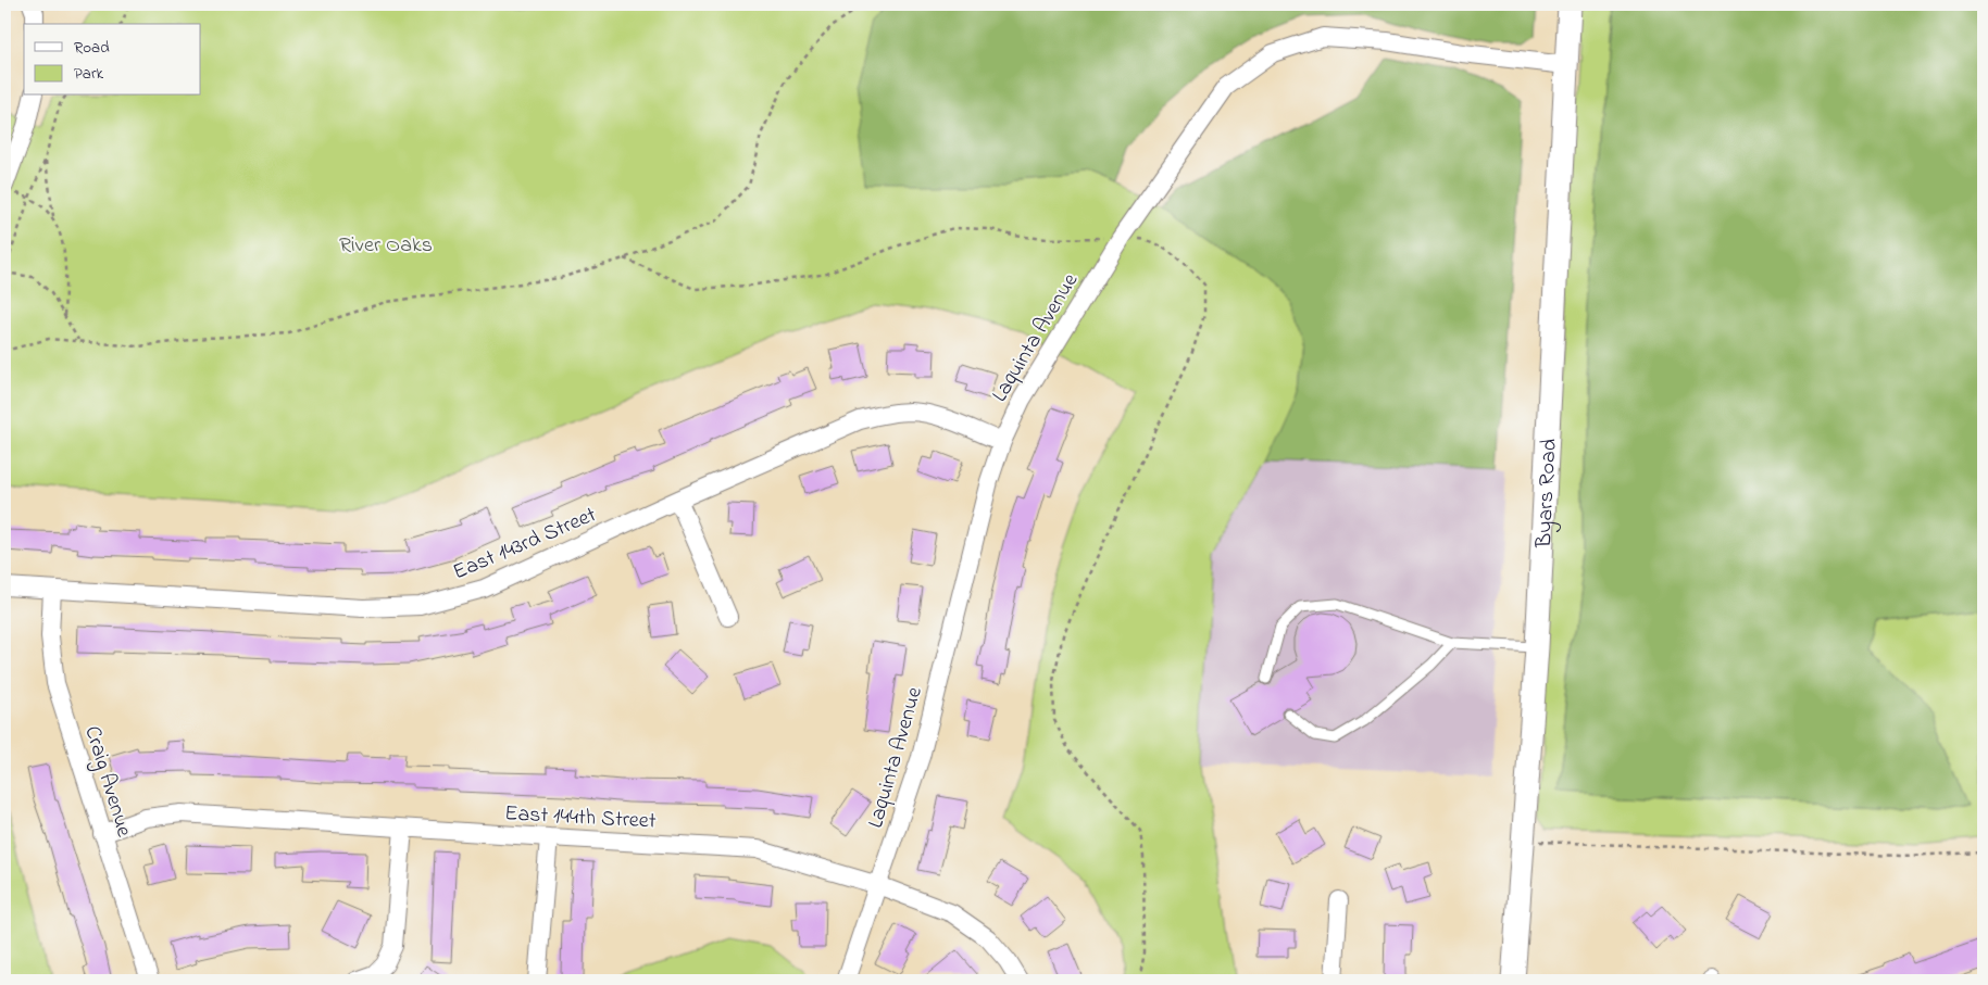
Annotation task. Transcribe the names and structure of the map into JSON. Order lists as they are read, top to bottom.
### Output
{
  "streets": {
    "street": [
      "Laquinta Avenue",
      "Byars Road",
      "East 143rd Street",
      "Craig Avenue",
      "East 144th Street"
    ]
  },
  "crossings": [
    ["Laquinta Avenue", "Byars Road"],
    ["Laquinta Avenue", "East 143rd Street"],
    ["Laquinta Avenue", "East 144th Street"],
    ["East 143rd Street", "Craig Avenue"],
    ["Craig Avenue", "East 144th Street"]
  ],
  "parks": ["River Oaks"],
  "legend": ["Road", "Park"]
}
